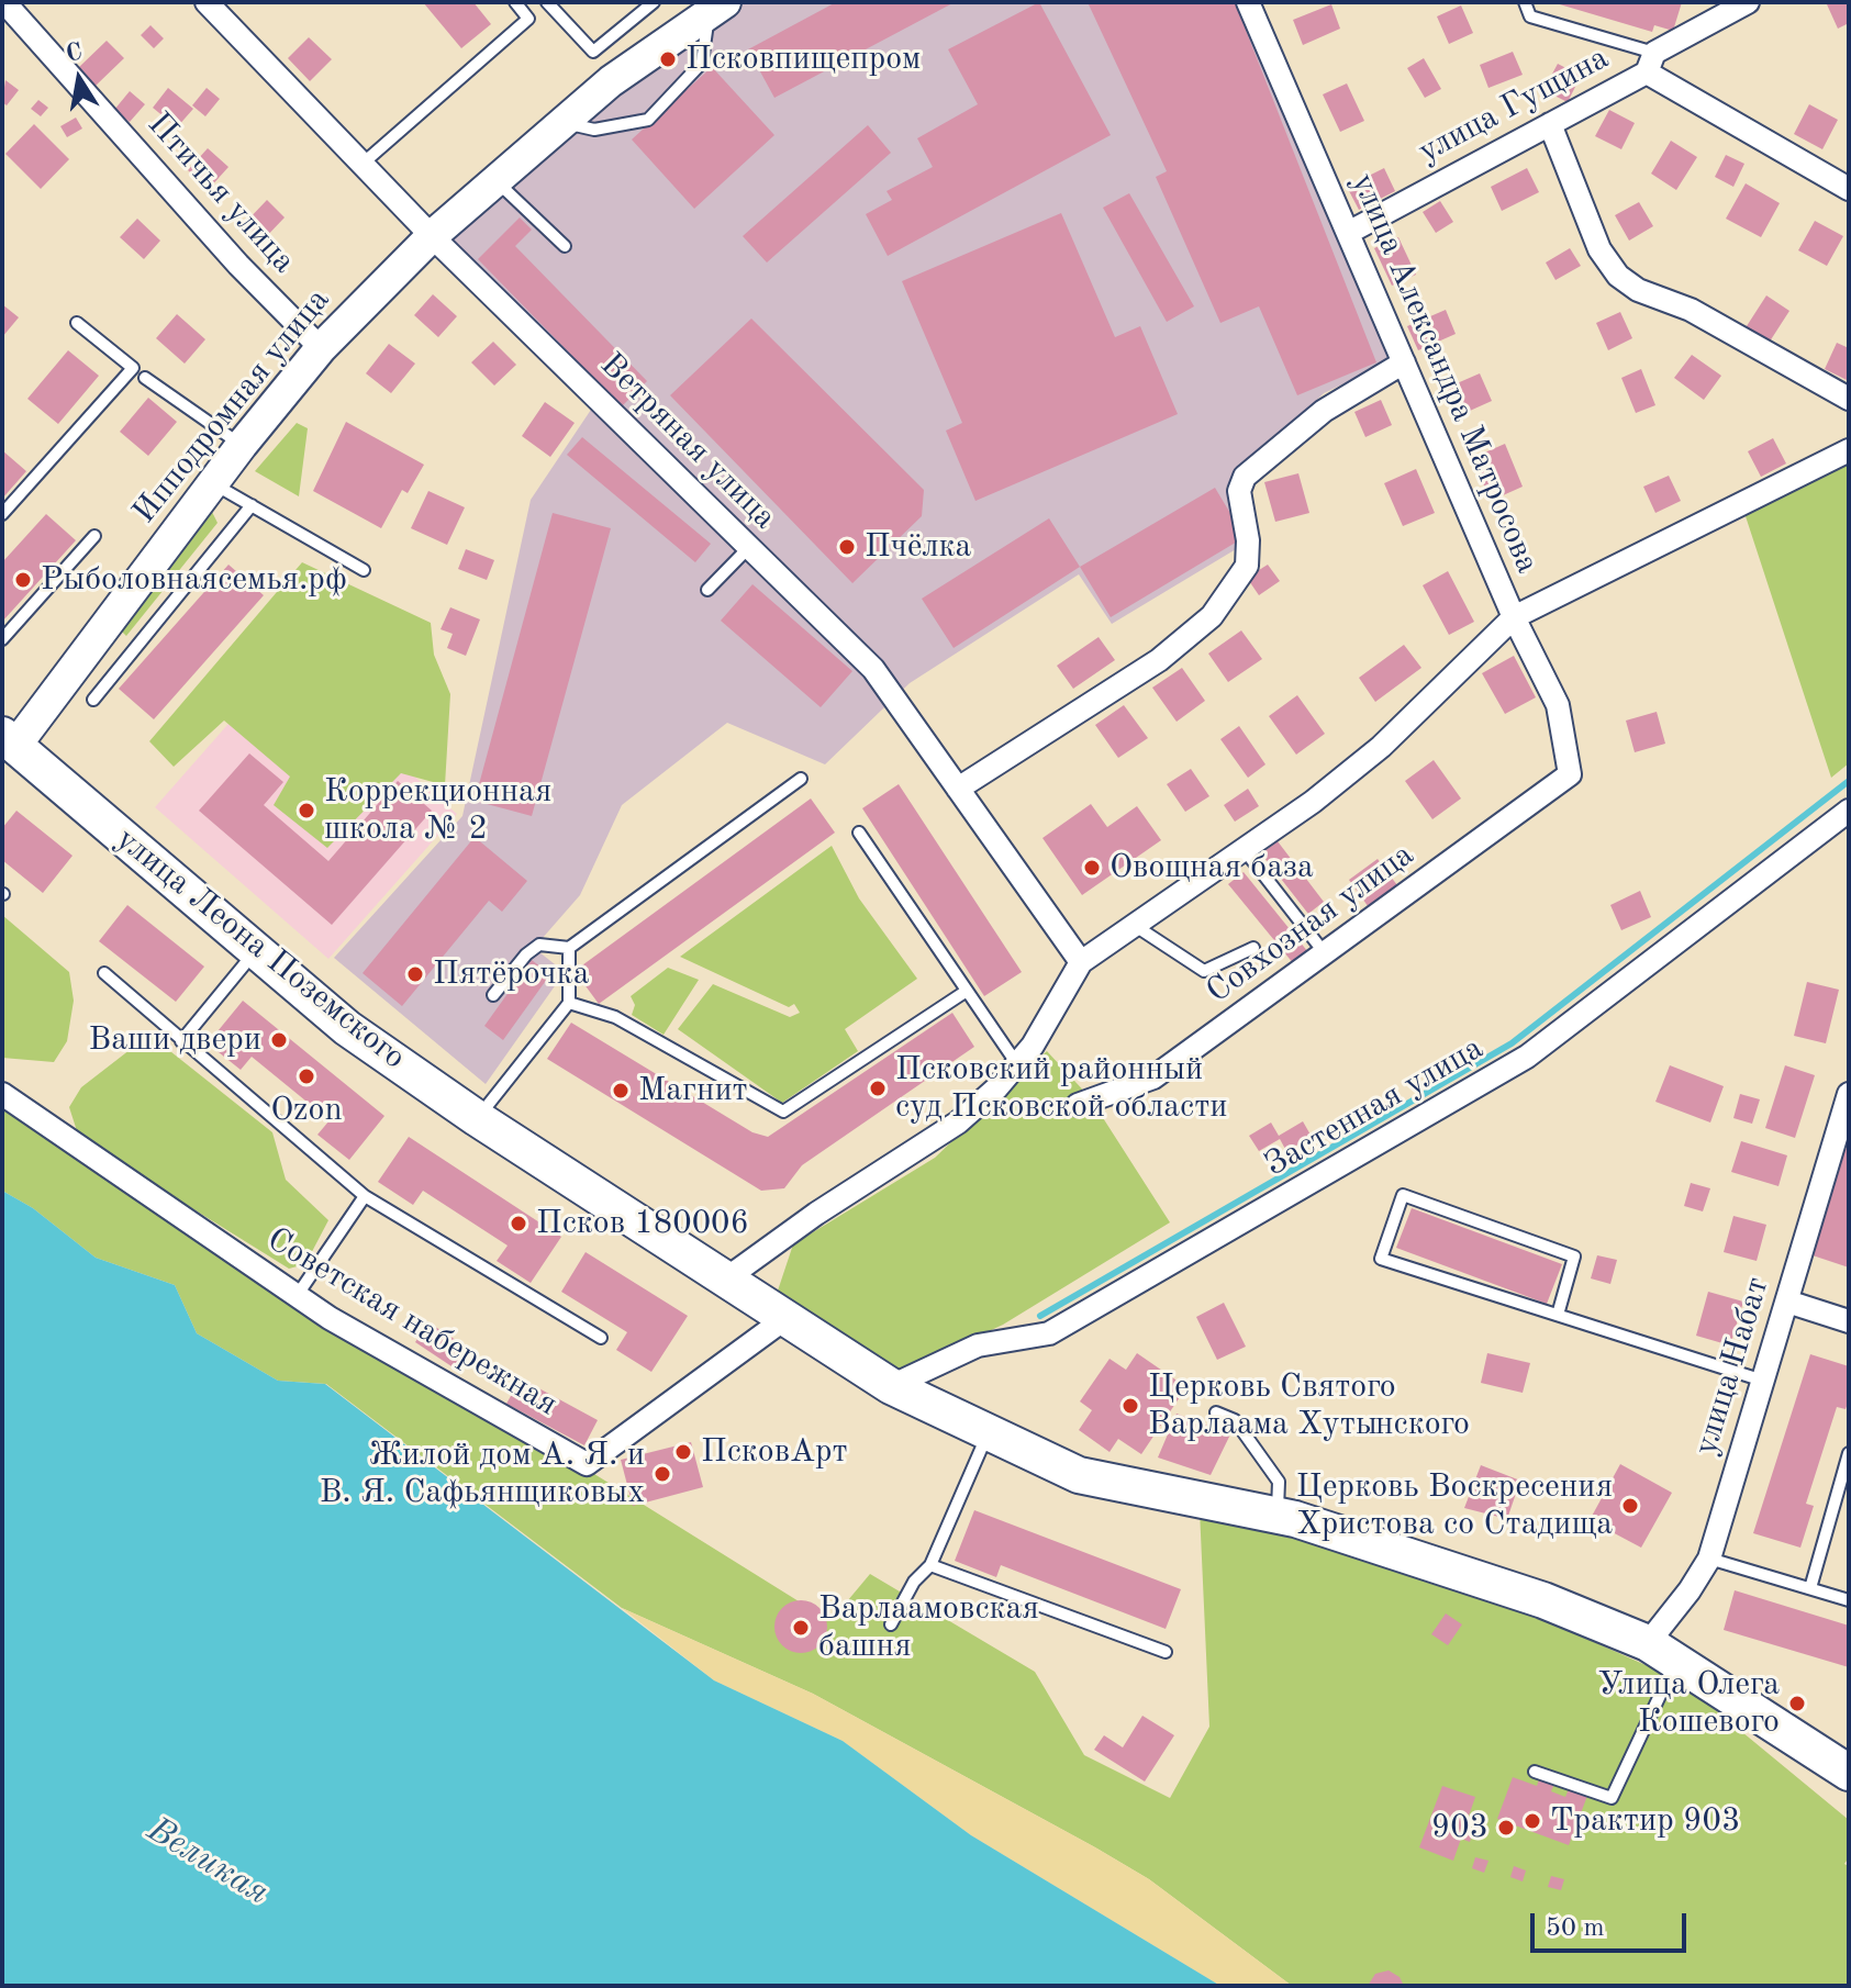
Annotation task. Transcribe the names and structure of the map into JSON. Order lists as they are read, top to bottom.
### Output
{
  "streets": {
    "main road": ["Ипподромная улица", "улица Леона Поземского"],
    "street": [
      "улица Гущина",
      "Птичья улица",
      "улица Александра Матросова",
      "Ветряная улица",
      "Совхозная улица",
      "Застенная улица",
      "Советская набережная",
      "улица Набат"
    ]
  },
  "crossings": [
    ["улица Гущина", "улица Александра Матросова"],
    ["Птичья улица", "Ипподромная улица"],
    ["улица Александра Матросова", "Совхозная улица"],
    ["Ипподромная улица", "Ветряная улица"],
    ["Ипподромная улица", "улица Леона Поземского"],
    ["улица Леона Поземского", "Застенная улица"],
    ["улица Леона Поземского", "Советская набережная"],
    ["улица Леона Поземского", "улица Набат"]
  ],
  "water": ["Великая"],
  "places": [
    "Псковпищепром",
    "Пчёлка",
    "Рыболовнаясемья.рф",
    "Коррекционная школа № 2",
    "Овощная база",
    "Пятёрочка",
    "Ваши двери",
    "Ozon",
    "Псковский районный суд Псковской области",
    "Магнит",
    "Псков 180006",
    "Церковь Святого Варлаама Хутынского",
    "ПсковАрт",
    "Жилой дом А. Я. и В. Я. Сафьянщиковых",
    "Церковь Воскресения Христова со Стадища",
    "Варлаамовская башня",
    "Улица Олега Кошевого",
    "Трактир 903",
    "903"
  ],
  "scale_bar": "50 m",
  "north": "top"
}
